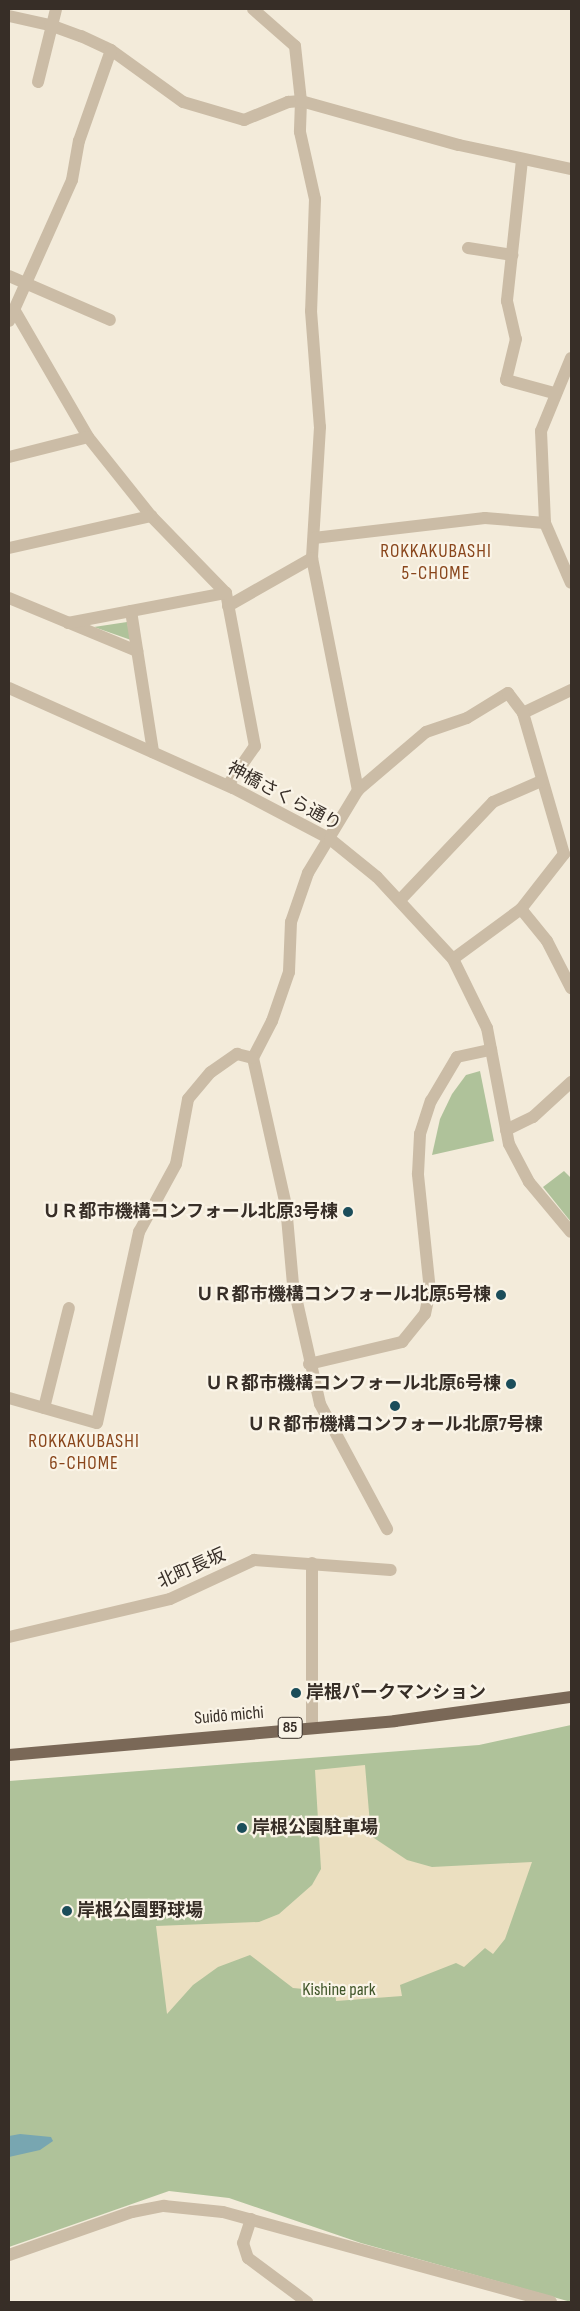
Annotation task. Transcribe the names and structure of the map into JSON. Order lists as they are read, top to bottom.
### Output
{
  "streets": {
    "main road": ["Suidō michi", "85"],
    "street": ["神橋さくら通り", "北町長坂"]
  },
  "districts": ["ROKKAKUBASHI 5-CHOME", "ROKKAKUBASHI 6-CHOME"],
  "parks": ["Kishine park"],
  "places": [
    "ＵＲ都市機構コンフォール北原3号棟",
    "ＵＲ都市機構コンフォール北原5号棟",
    "ＵＲ都市機構コンフォール北原6号棟",
    "ＵＲ都市機構コンフォール北原7号棟",
    "岸根パークマンション",
    "岸根公園駐車場",
    "岸根公園野球場"
  ]
}
